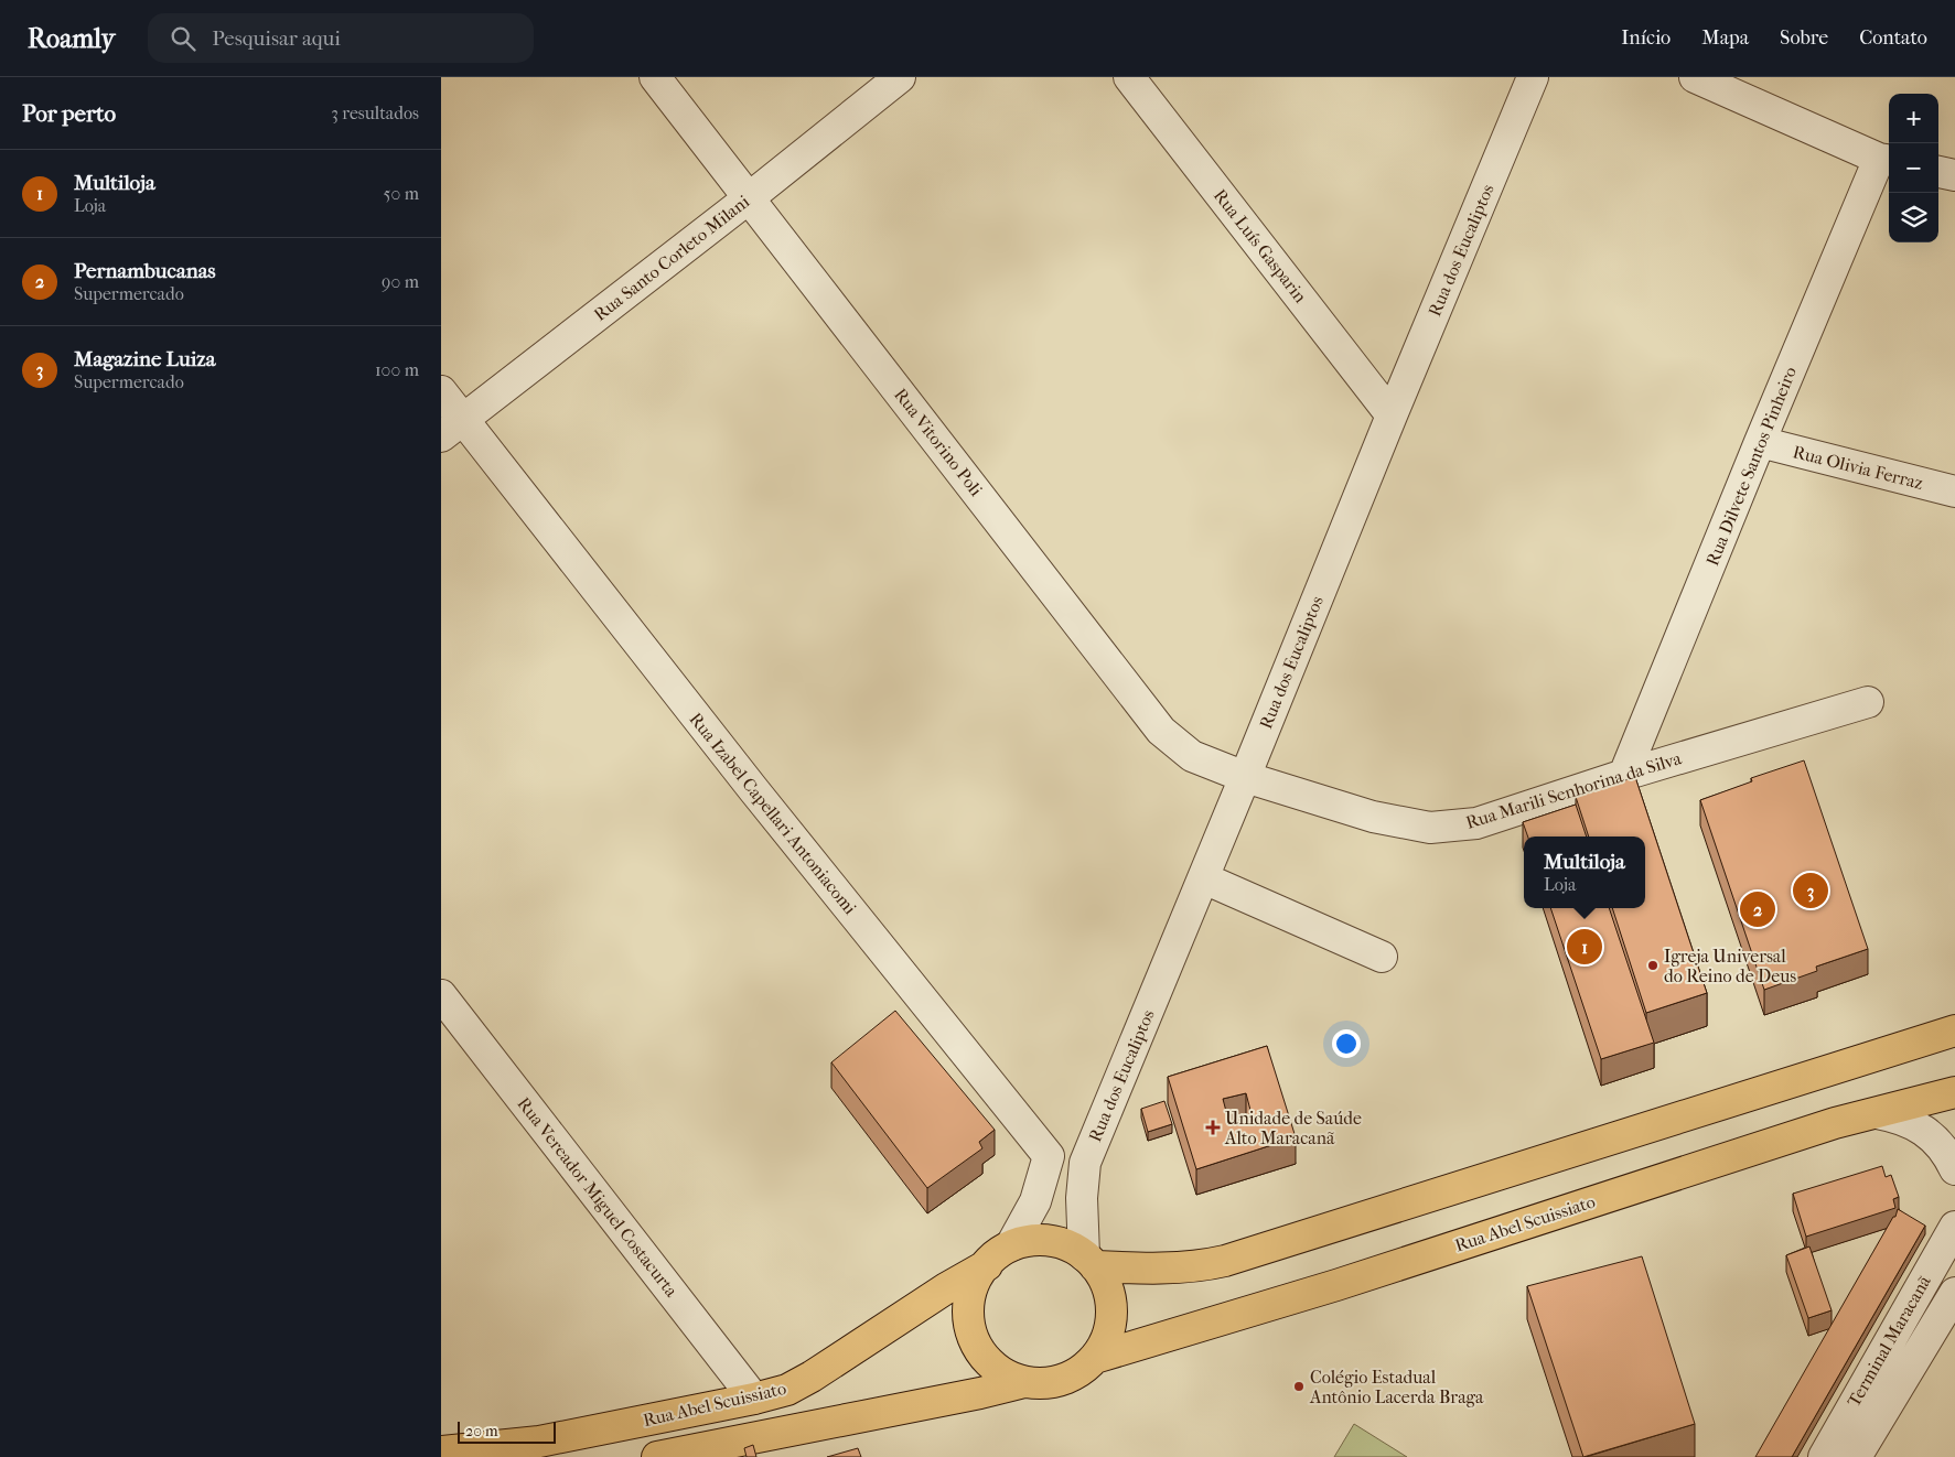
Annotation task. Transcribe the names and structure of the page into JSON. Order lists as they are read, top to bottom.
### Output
{
  "streets": {
    "main road": ["Rua Abel Scuissiato"],
    "street": [
      "Rua Luís Gasparin",
      "Rua dos Eucaliptos",
      "Rua Santo Corleto Milani",
      "Rua Vitorino Poli",
      "Rua Dilvete Santos Pinheiro",
      "Rua Olivia Ferraz",
      "Rua Marili Senhorina da Silva",
      "Rua Izabel Capellari Antoniacomi",
      "Rua Vereador Miguel Costacurta",
      "Terminal Maracanã"
    ]
  },
  "crossings": [
    ["Rua Luís Gasparin", "Rua dos Eucaliptos"],
    ["Rua dos Eucaliptos", "Rua Vitorino Poli"],
    ["Rua dos Eucaliptos", "Rua Marili Senhorina da Silva"],
    ["Rua dos Eucaliptos", "Rua Abel Scuissiato"],
    ["Rua Santo Corleto Milani", "Rua Vitorino Poli"],
    ["Rua Santo Corleto Milani", "Rua Izabel Capellari Antoniacomi"],
    ["Rua Vitorino Poli", "Rua Marili Senhorina da Silva"],
    ["Rua Dilvete Santos Pinheiro", "Rua Olivia Ferraz"],
    ["Rua Dilvete Santos Pinheiro", "Rua Marili Senhorina da Silva"],
    ["Rua Vereador Miguel Costacurta", "Rua Abel Scuissiato"]
  ],
  "places": {
    "other": ["Igreja Universal do Reino de Deus", "Colégio Estadual Antônio Lacerda Braga"],
    "health": ["Unidade de Saúde Alto Maracanã"]
  },
  "scale_bar": "20 m",
  "page": {
    "header": "Roamly",
    "search": "Pesquisar aqui",
    "nav": [
      "Início",
      "Mapa",
      "Sobre",
      "Contato"
    ],
    "heading": ["Por perto", "3 resultados"],
    "map_buttons": ["+", "−"],
    "list": [
      {
        "mark": "1",
        "name": "Multiloja",
        "note": "Loja",
        "value": "50 m"
      },
      {
        "mark": "2",
        "name": "Pernambucanas",
        "note": "Supermercado",
        "value": "90 m"
      },
      {
        "mark": "3",
        "name": "Magazine Luiza",
        "note": "Supermercado",
        "value": "100 m"
      }
    ],
    "popup": ["Multiloja", "Loja"],
    "pins": ["3", "2", "1"],
    "scale": "20 m"
  }
}
